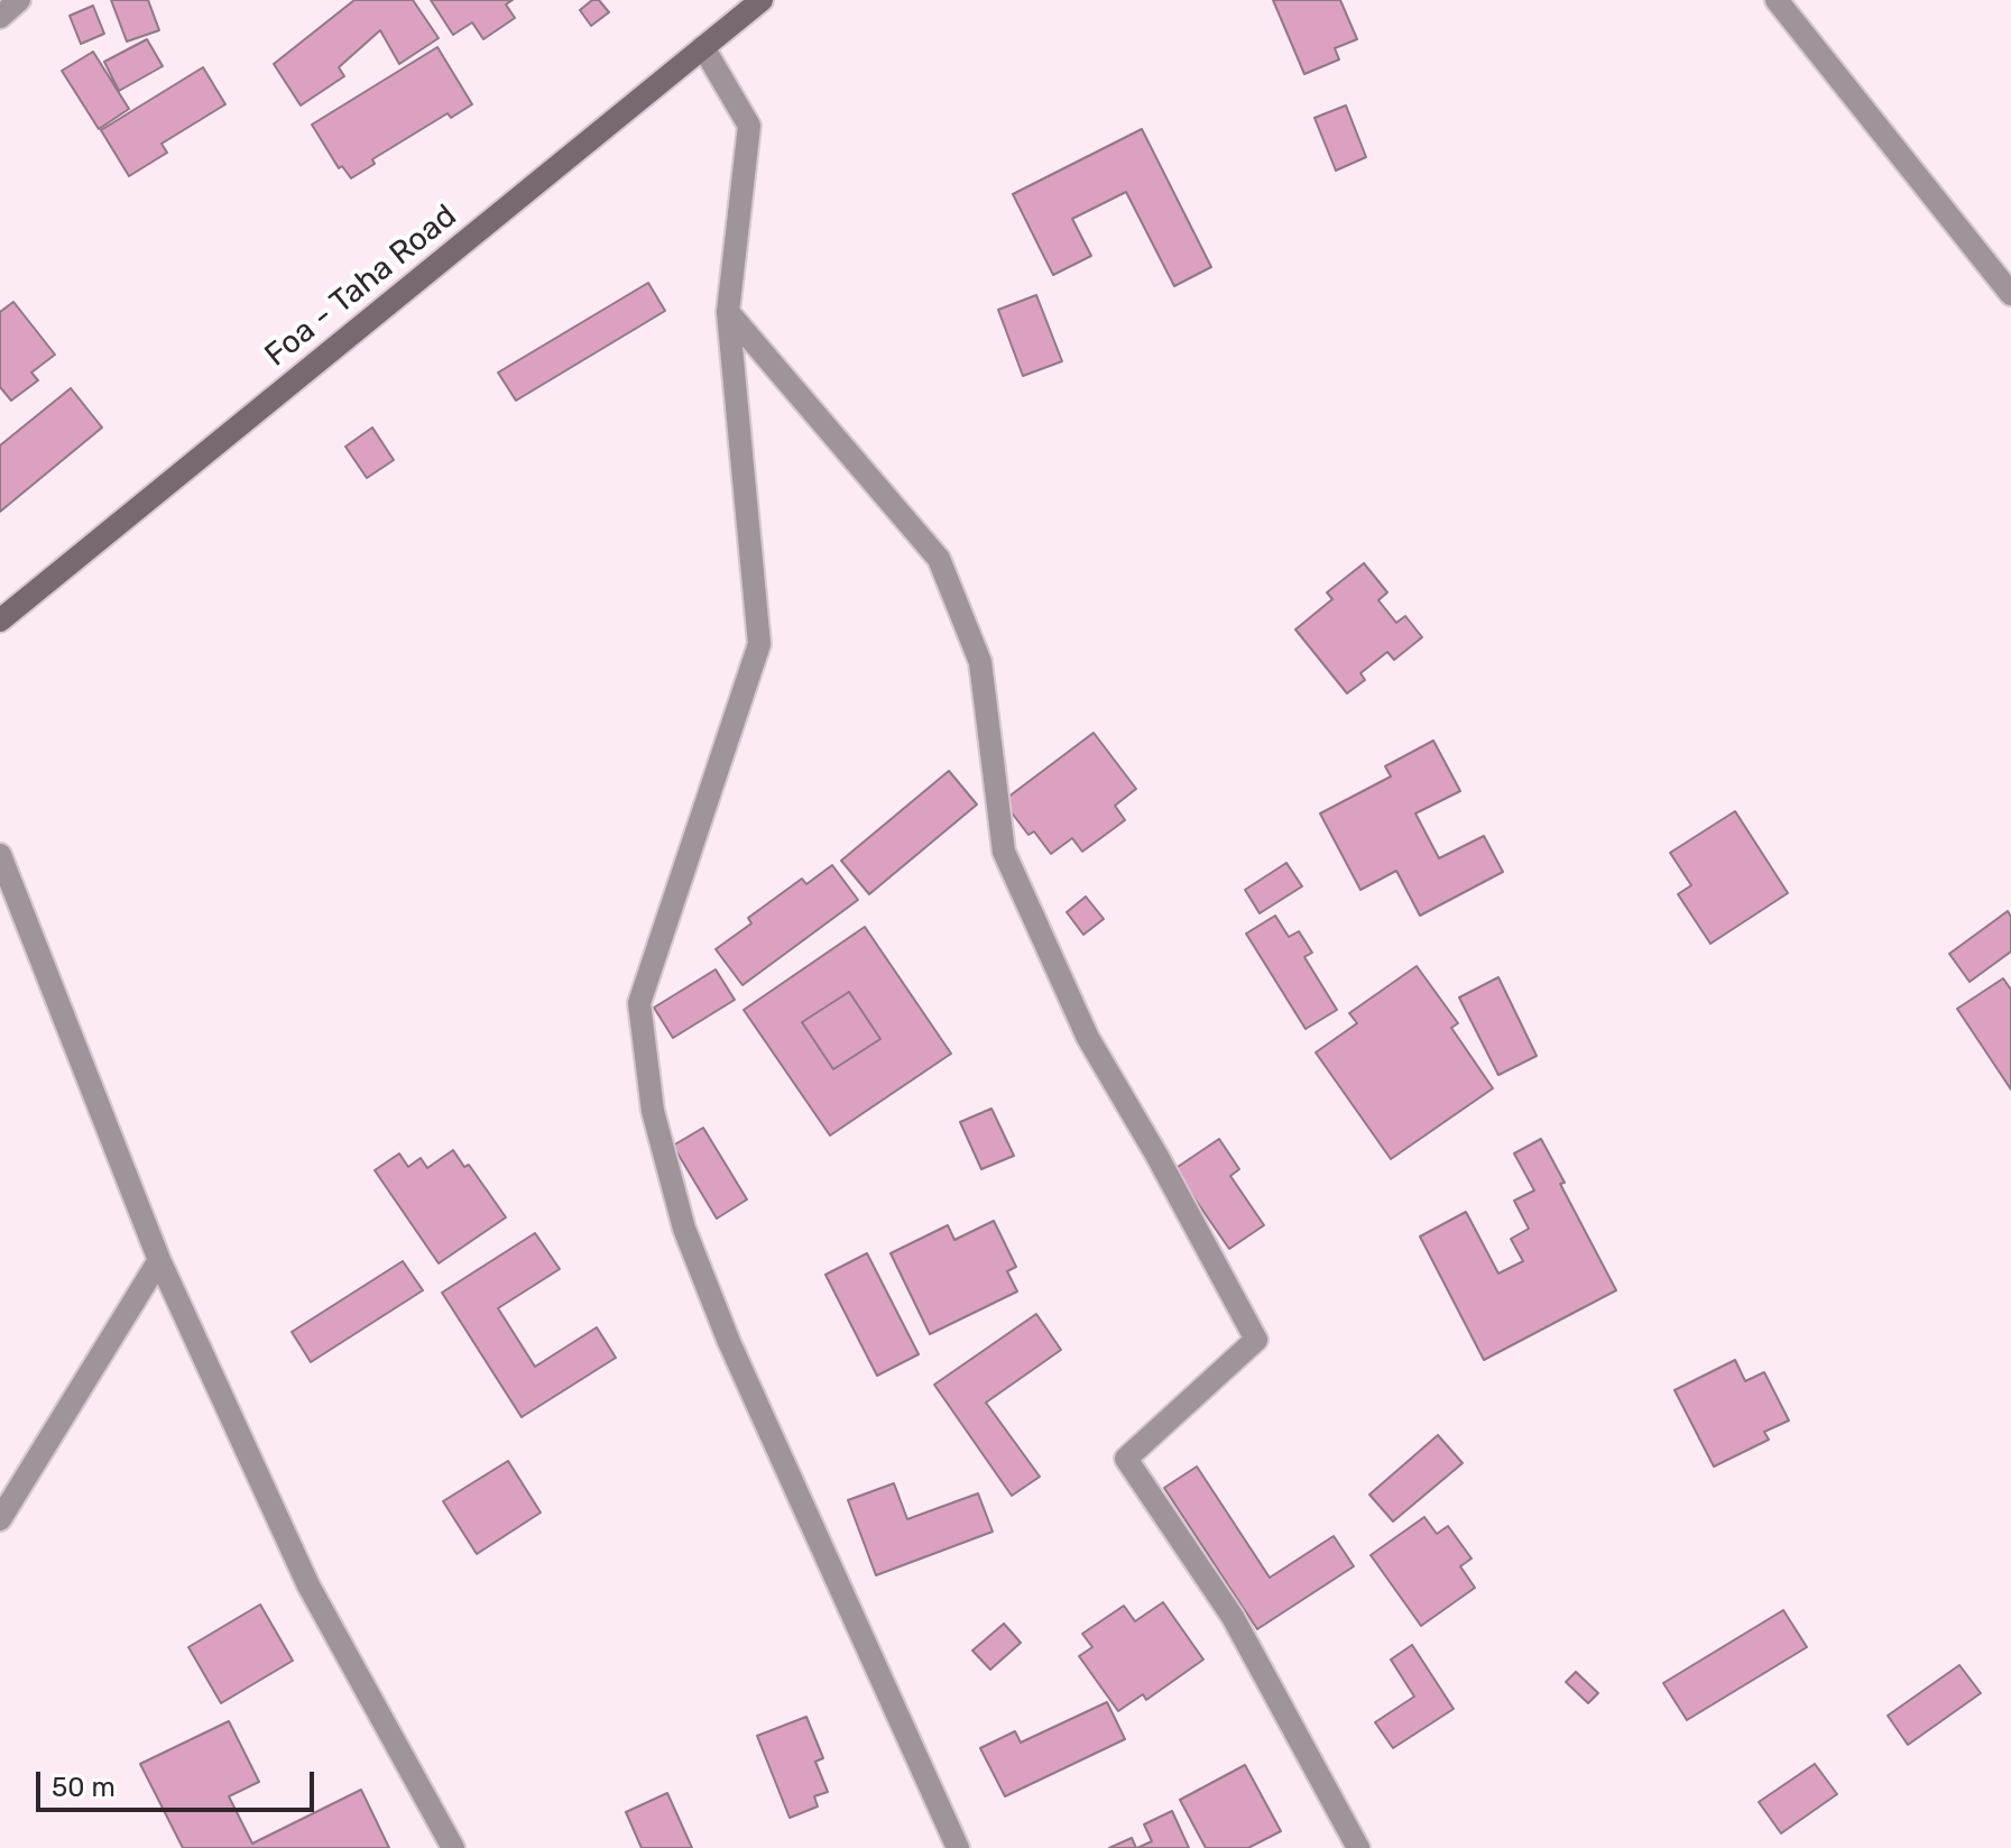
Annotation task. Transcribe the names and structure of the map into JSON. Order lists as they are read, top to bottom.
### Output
{
  "streets": {
    "street": ["Foa - Taha Road"]
  },
  "scale_bar": "50 m"
}
